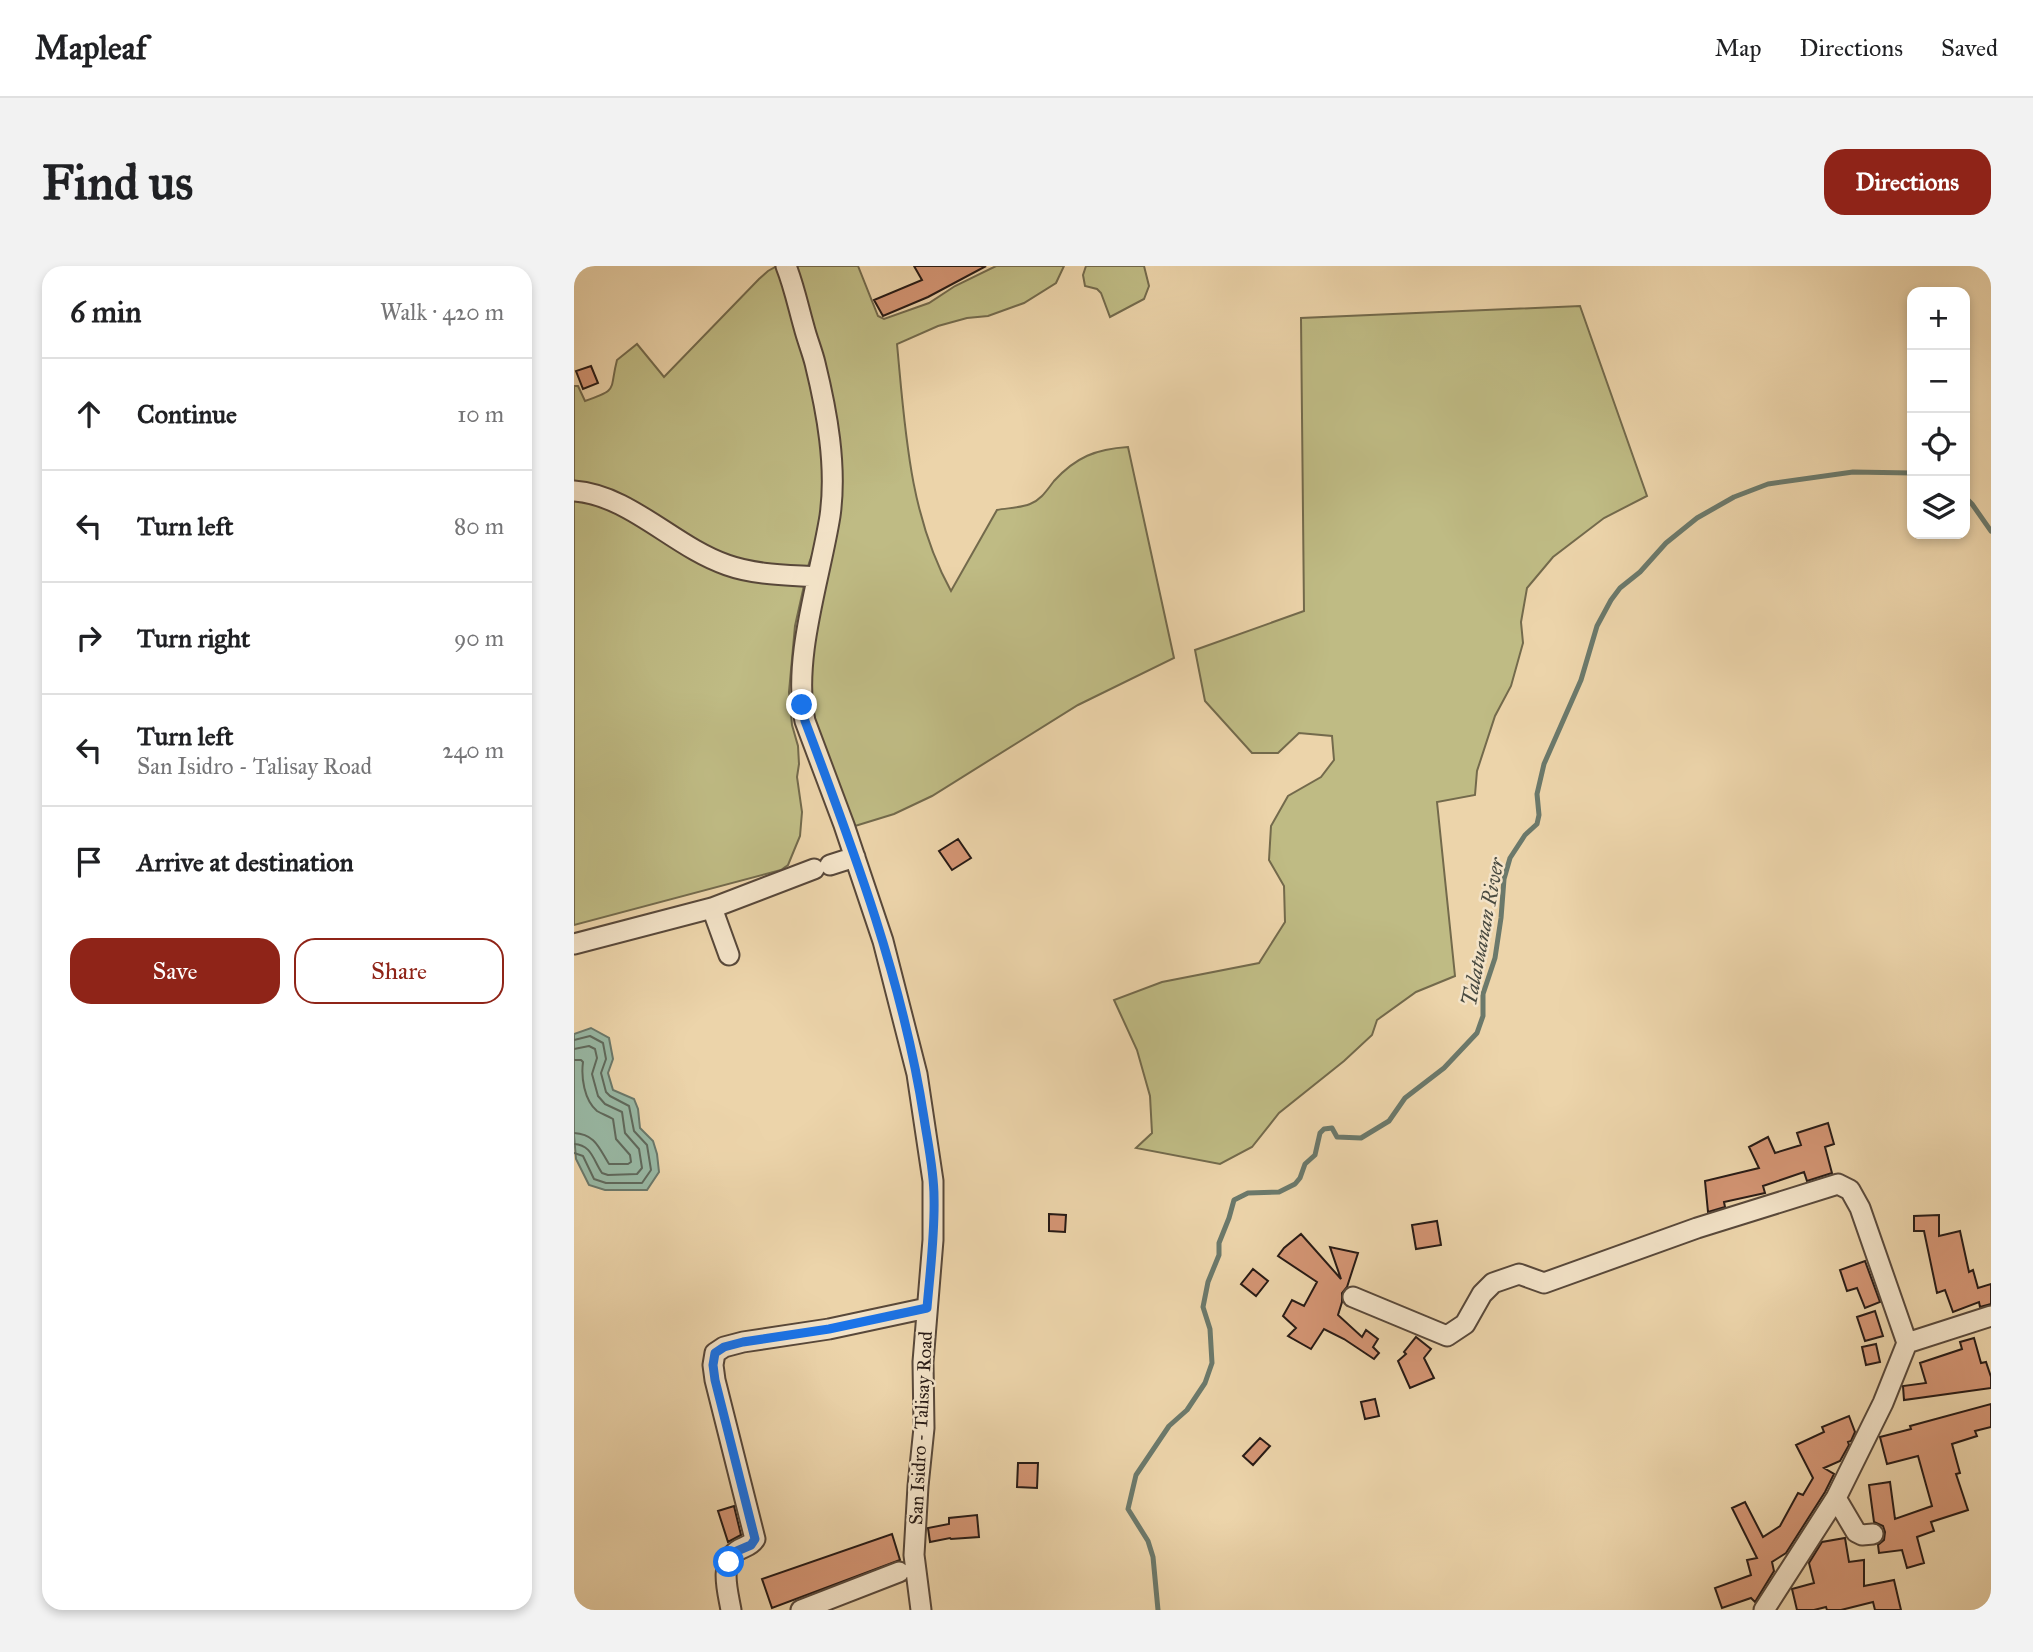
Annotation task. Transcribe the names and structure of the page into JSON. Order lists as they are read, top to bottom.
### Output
{
  "streets": {
    "street": ["San Isidro - Talisay Road"]
  },
  "water": ["Talatuanan River"],
  "page": {
    "header": "Mapleaf",
    "nav": ["Map", "Directions", "Saved"],
    "buttons": [
      "Directions",
      ["Save", "Share"]
    ],
    "title": "Find us",
    "heading": ["6 min", "Walk · 420 m"],
    "map_buttons": ["+", "−"],
    "list": [
      ["Continue", "10 m"],
      ["Turn left", "80 m"],
      ["Turn right", "90 m"],
      ["Turn left", "San Isidro - Talisay Road", "240 m"],
      "Arrive at destination"
    ]
  }
}
